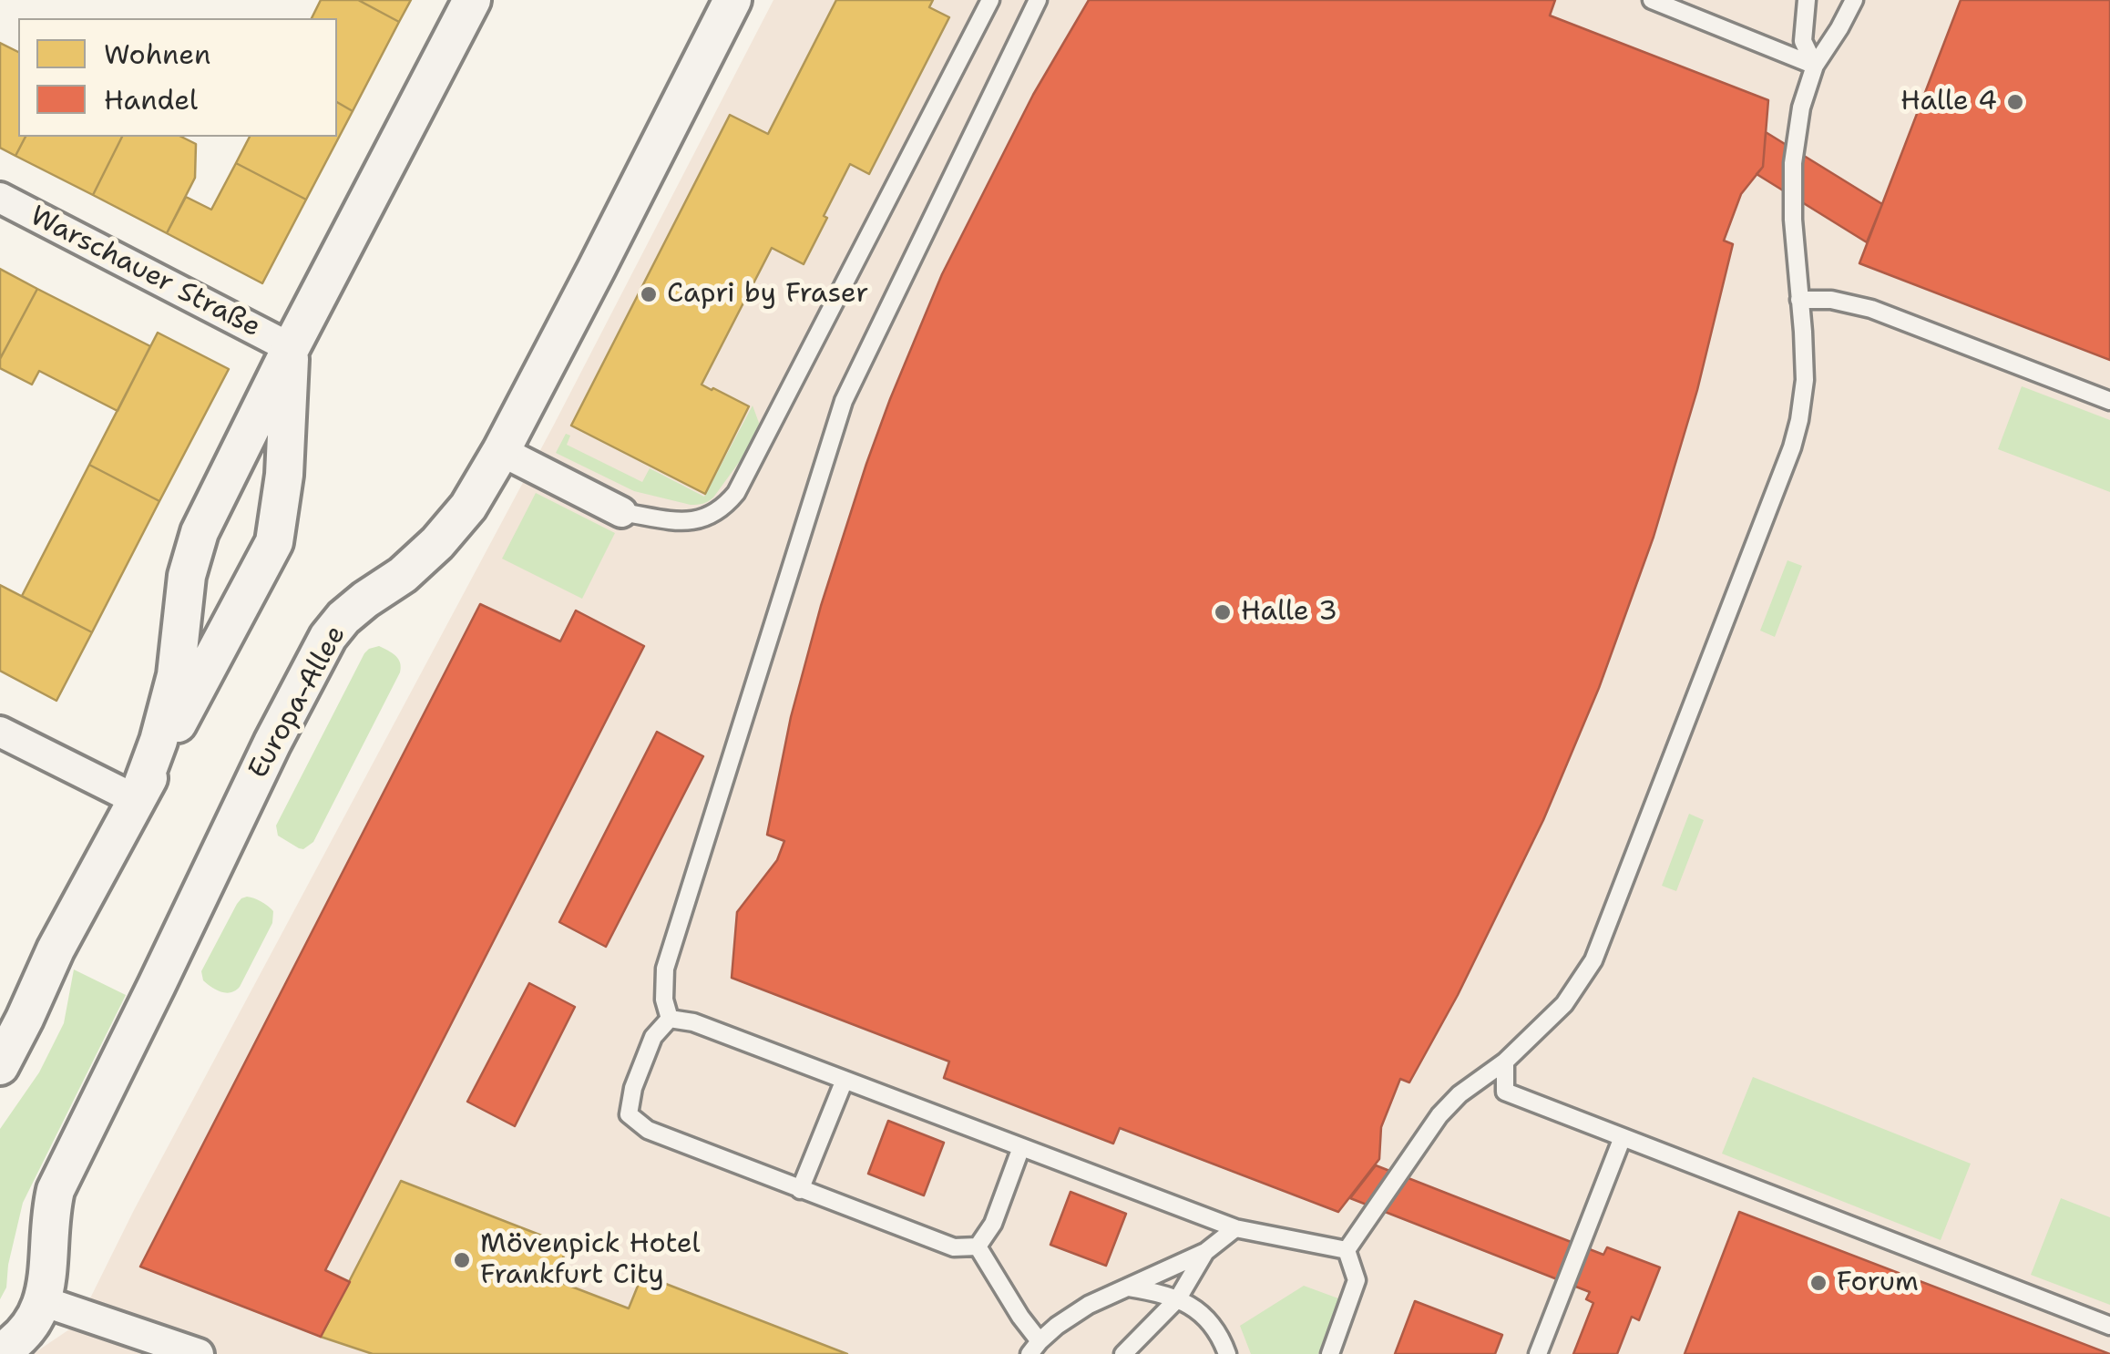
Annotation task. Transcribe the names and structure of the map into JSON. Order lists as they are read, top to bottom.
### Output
{
  "streets": {
    "street": ["Warschauer Straße", "Europa-Allee"]
  },
  "places": [
    "Halle 4",
    "Capri by Fraser",
    "Halle 3",
    "Mövenpick Hotel Frankfurt City",
    "Forum"
  ],
  "legend": ["Wohnen", "Handel"]
}
